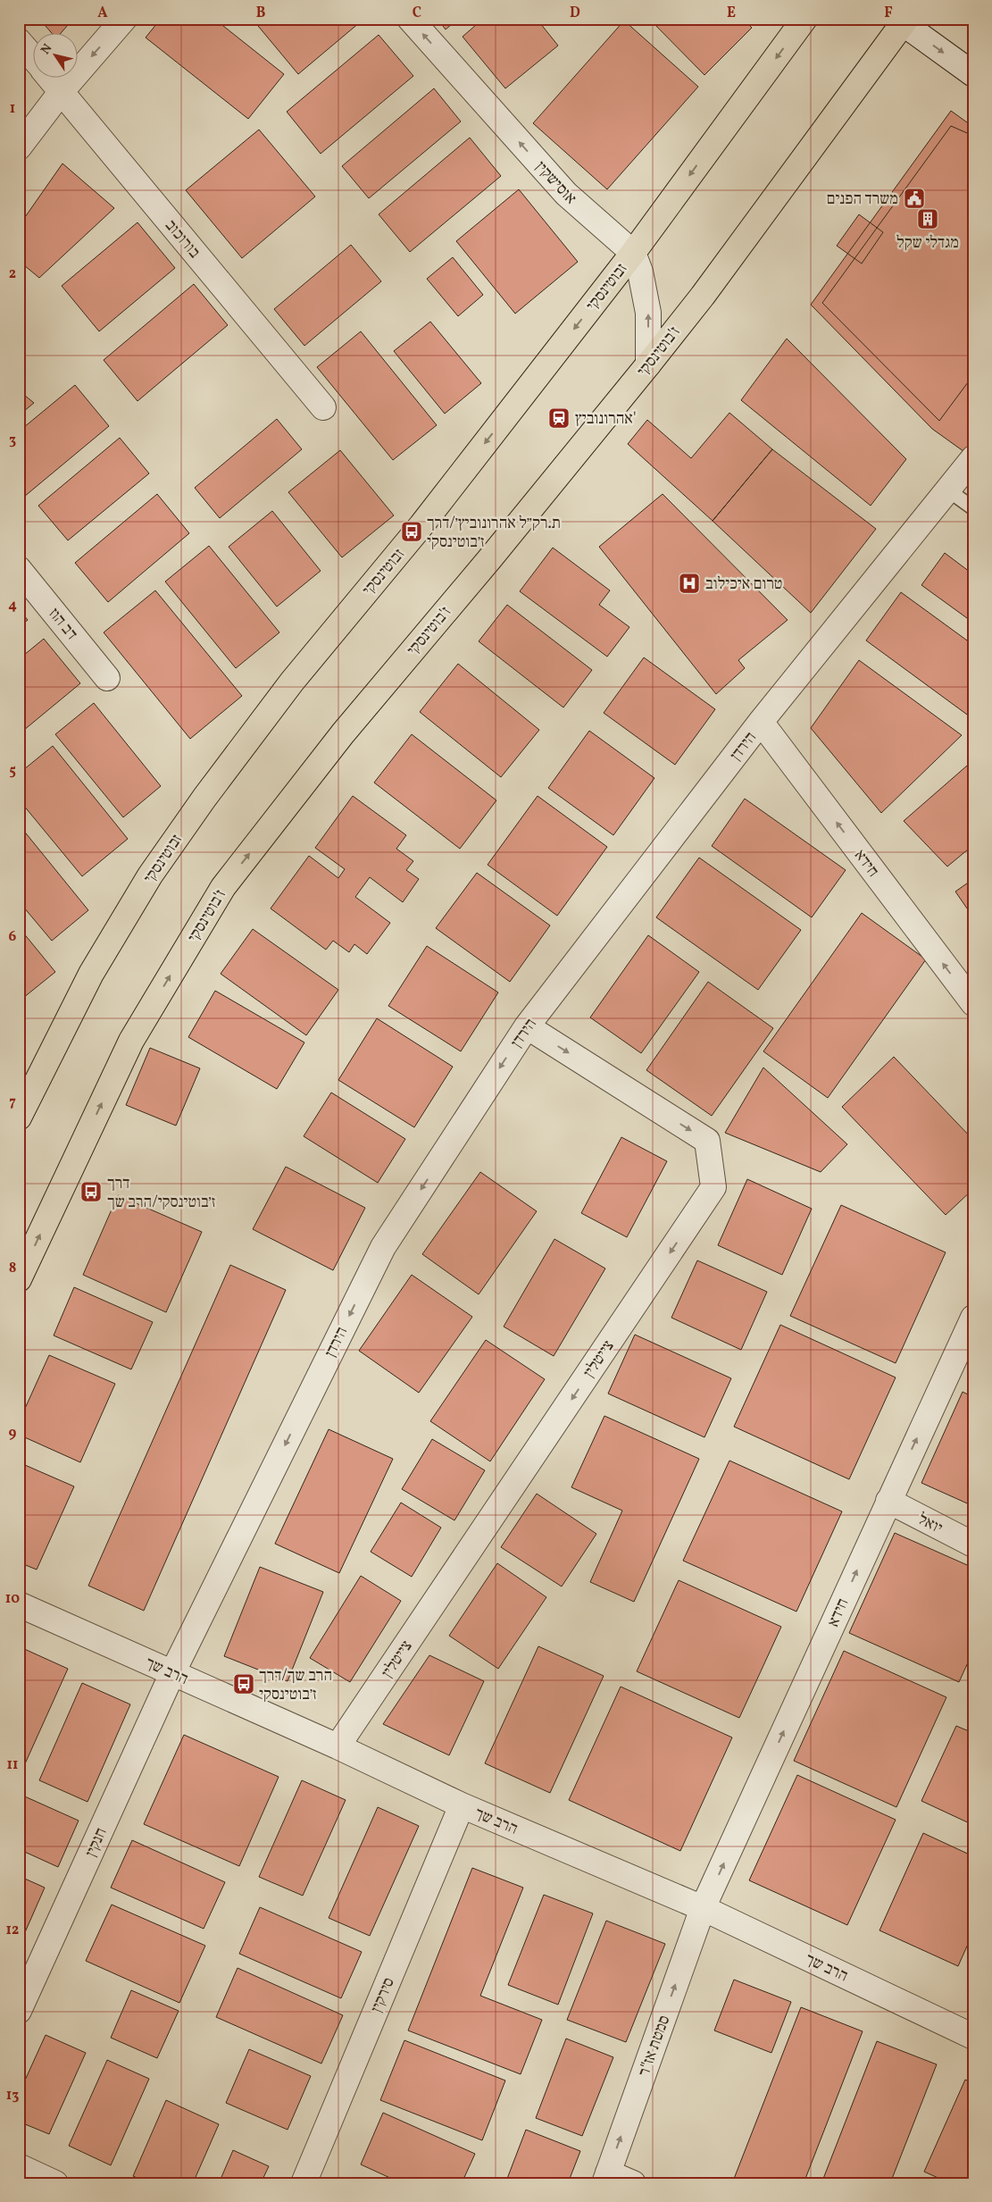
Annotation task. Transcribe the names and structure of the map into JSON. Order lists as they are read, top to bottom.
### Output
{
  "streets": {
    "main road": ["זבוטינסקי", "ז'בוטינסקי"],
    "street": [
      "אוסישקין",
      "בורוכוב",
      "דב הוז",
      "הירדן",
      "חידא",
      "צייטלין",
      "יואל",
      "הרב שך",
      "חנקין",
      "סירקין",
      "סמטת אז\"ר"
    ]
  },
  "crossings": [
    ["אוסישקין", "זבוטינסקי"],
    ["אוסישקין", "ז'בוטינסקי"],
    ["הירדן", "חידא"],
    ["הירדן", "צייטלין"],
    ["הירדן", "הרב שך"],
    ["הירדן", "חנקין"],
    ["חידא", "יואל"],
    ["חידא", "הרב שך"],
    ["חידא", "סמטת אז\"ר"],
    ["צייטלין", "הרב שך"],
    ["הרב שך", "חנקין"],
    ["הרב שך", "סירקין"],
    ["הרב שך", "סמטת אז\"ר"]
  ],
  "one_way": [
    "אוסישקין",
    "זבוטינסקי",
    "ז'בוטינסקי",
    "הירדן",
    "חידא",
    "סמטת אז\"ר"
  ],
  "places": {
    "public building": ["משרד הפנים"],
    "building": ["מגדלי שקל"],
    "station": ["אהרונוביץ'"],
    "bus stop": ["ת.רק״ל אהרונוביץ׳/דרך ז׳בוטינסקי", "דרך ז׳בוטינסקי/הרב שך", "הרב שך/דרך ז׳בוטינסקי"],
    "hospital": ["טרום איכילוב"]
  },
  "north": "top left",
  "grid": {
    "columns": [
      "A",
      "B",
      "C",
      "D",
      "E",
      "F"
    ],
    "rows": [
      "1",
      "2",
      "3",
      "4",
      "5",
      "6",
      "7",
      "8",
      "9",
      "10",
      "11",
      "12",
      "13"
    ]
  }
}
